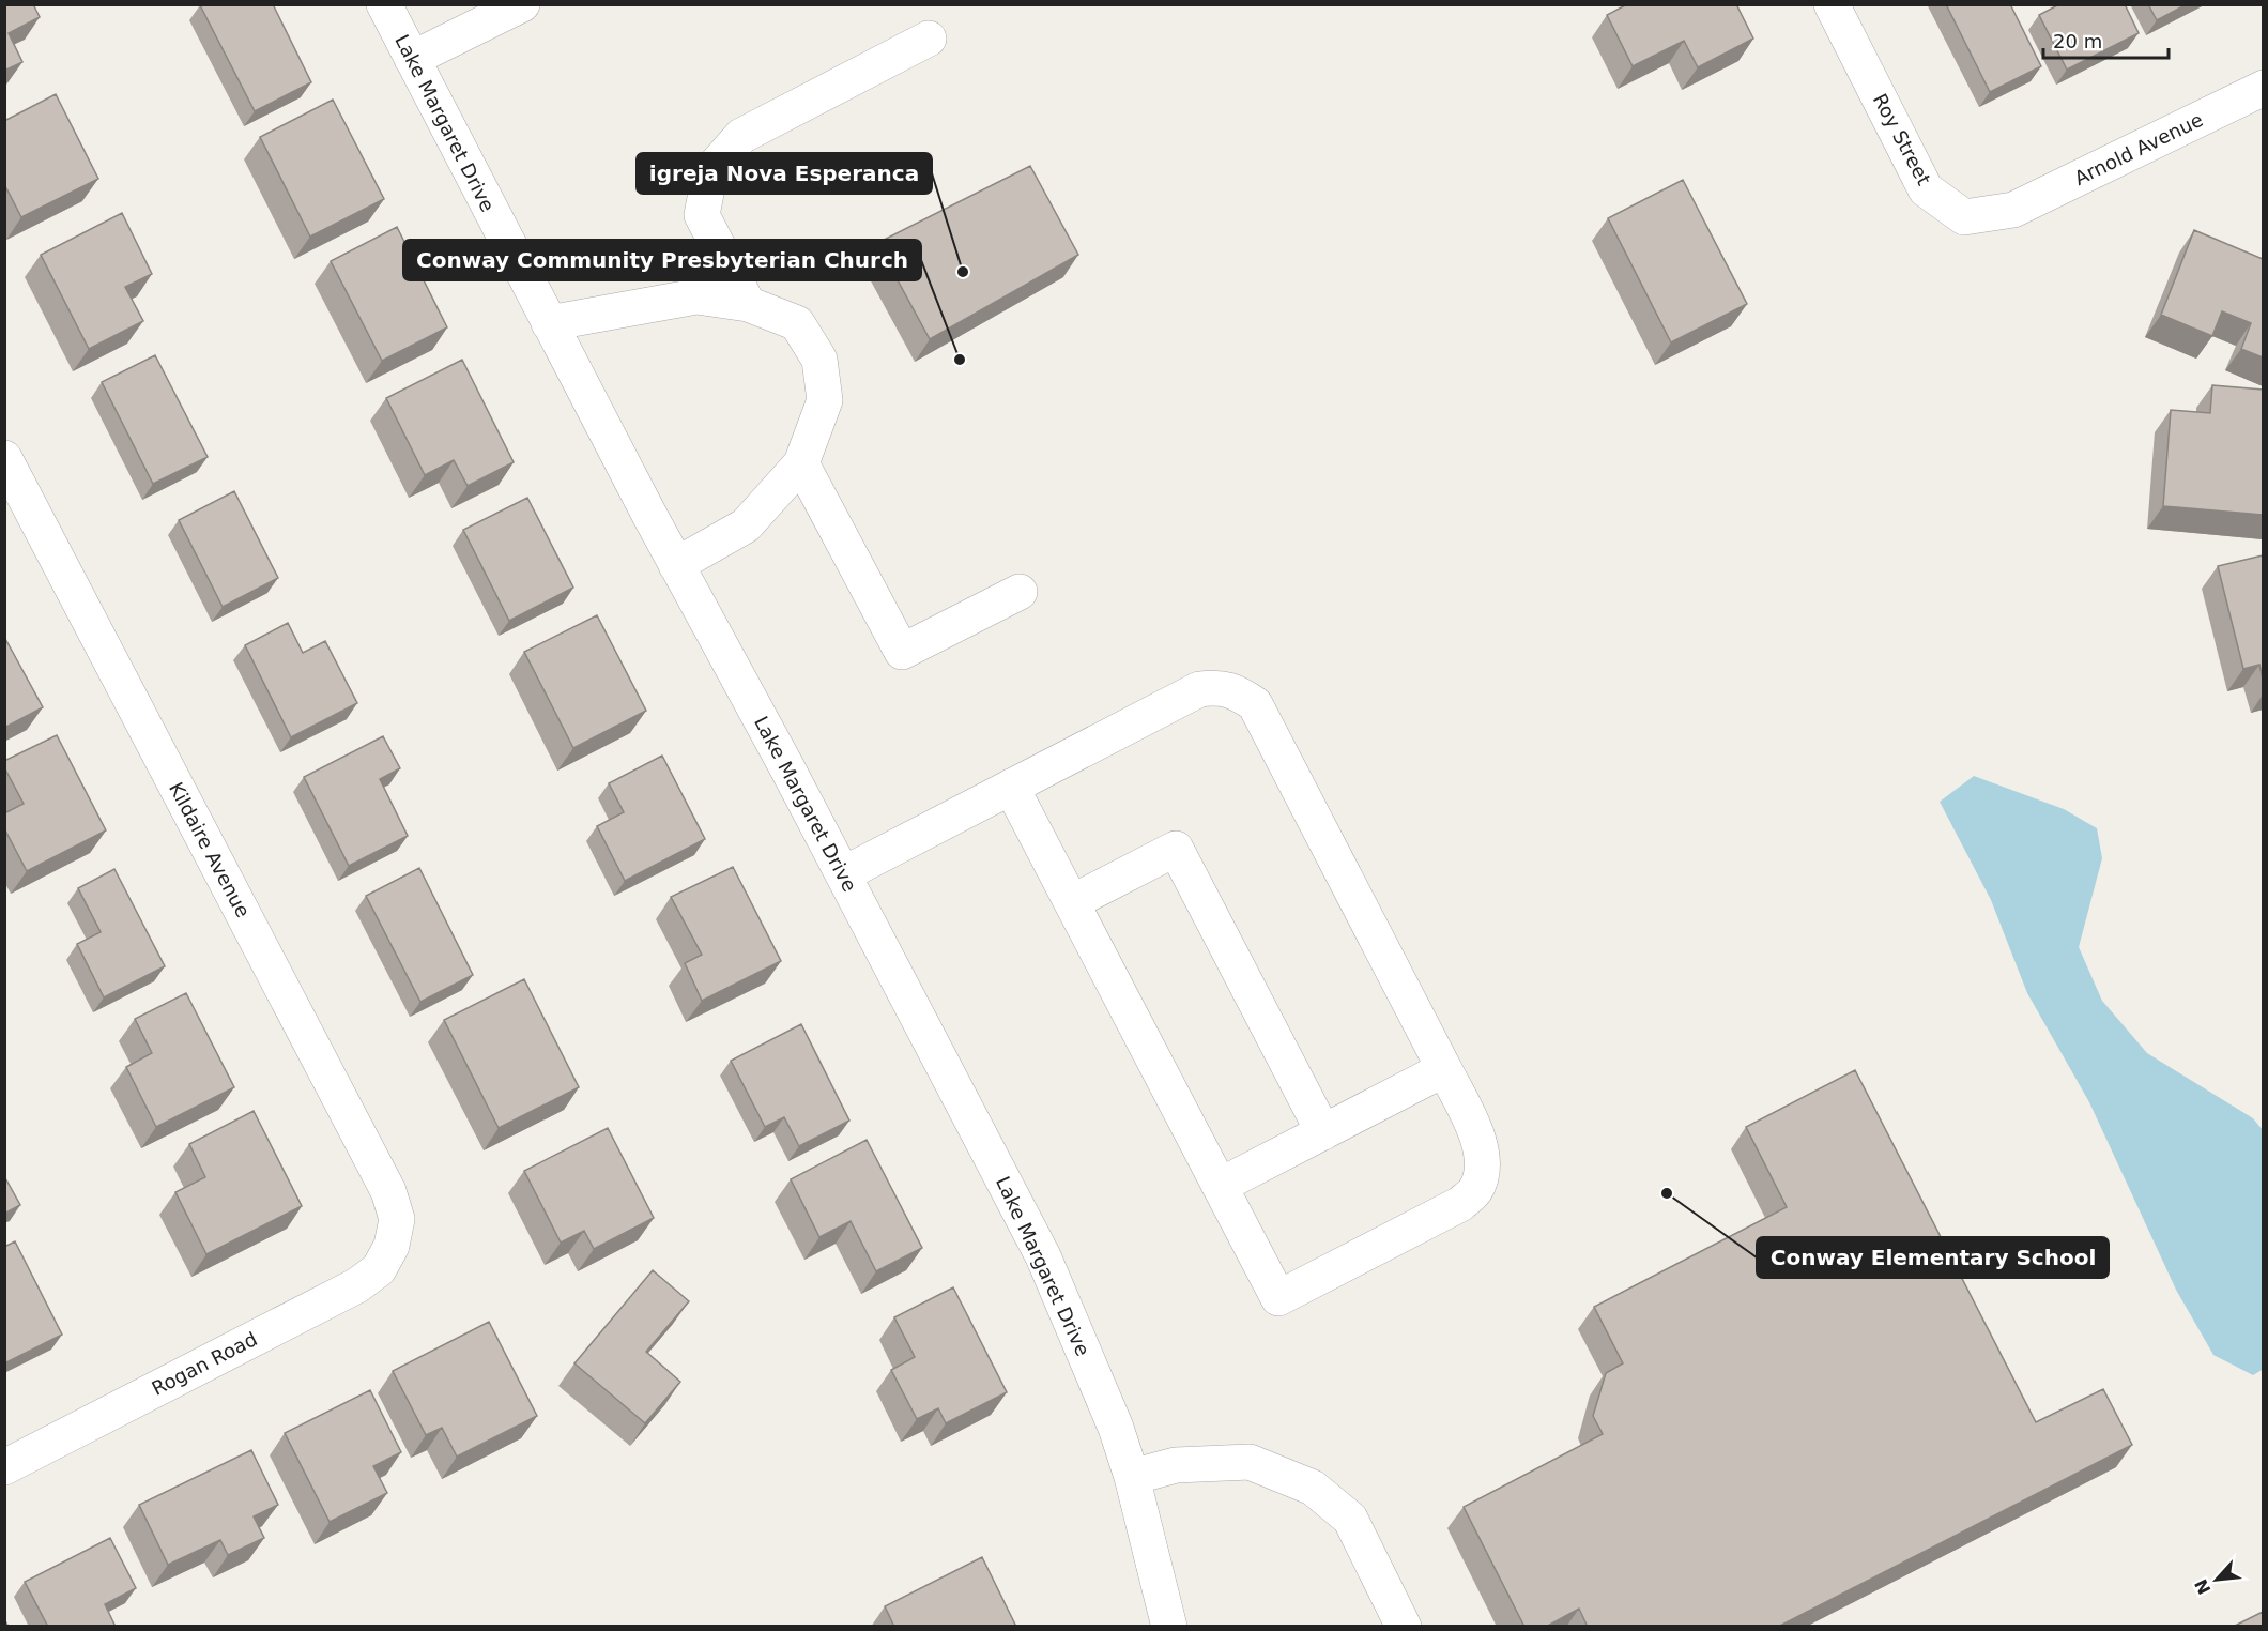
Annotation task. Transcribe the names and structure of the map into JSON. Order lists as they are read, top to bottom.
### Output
{
  "streets": {
    "street": [
      "Lake Margaret Drive",
      "Roy Street",
      "Arnold Avenue",
      "Kildaire Avenue",
      "Rogan Road"
    ]
  },
  "crossings": [
    ["Roy Street", "Arnold Avenue"],
    ["Kildaire Avenue", "Rogan Road"]
  ],
  "places": ["igreja Nova Esperanca", "Conway Community Presbyterian Church", "Conway Elementary School"],
  "scale_bar": "20 m",
  "north": "bottom left"
}
